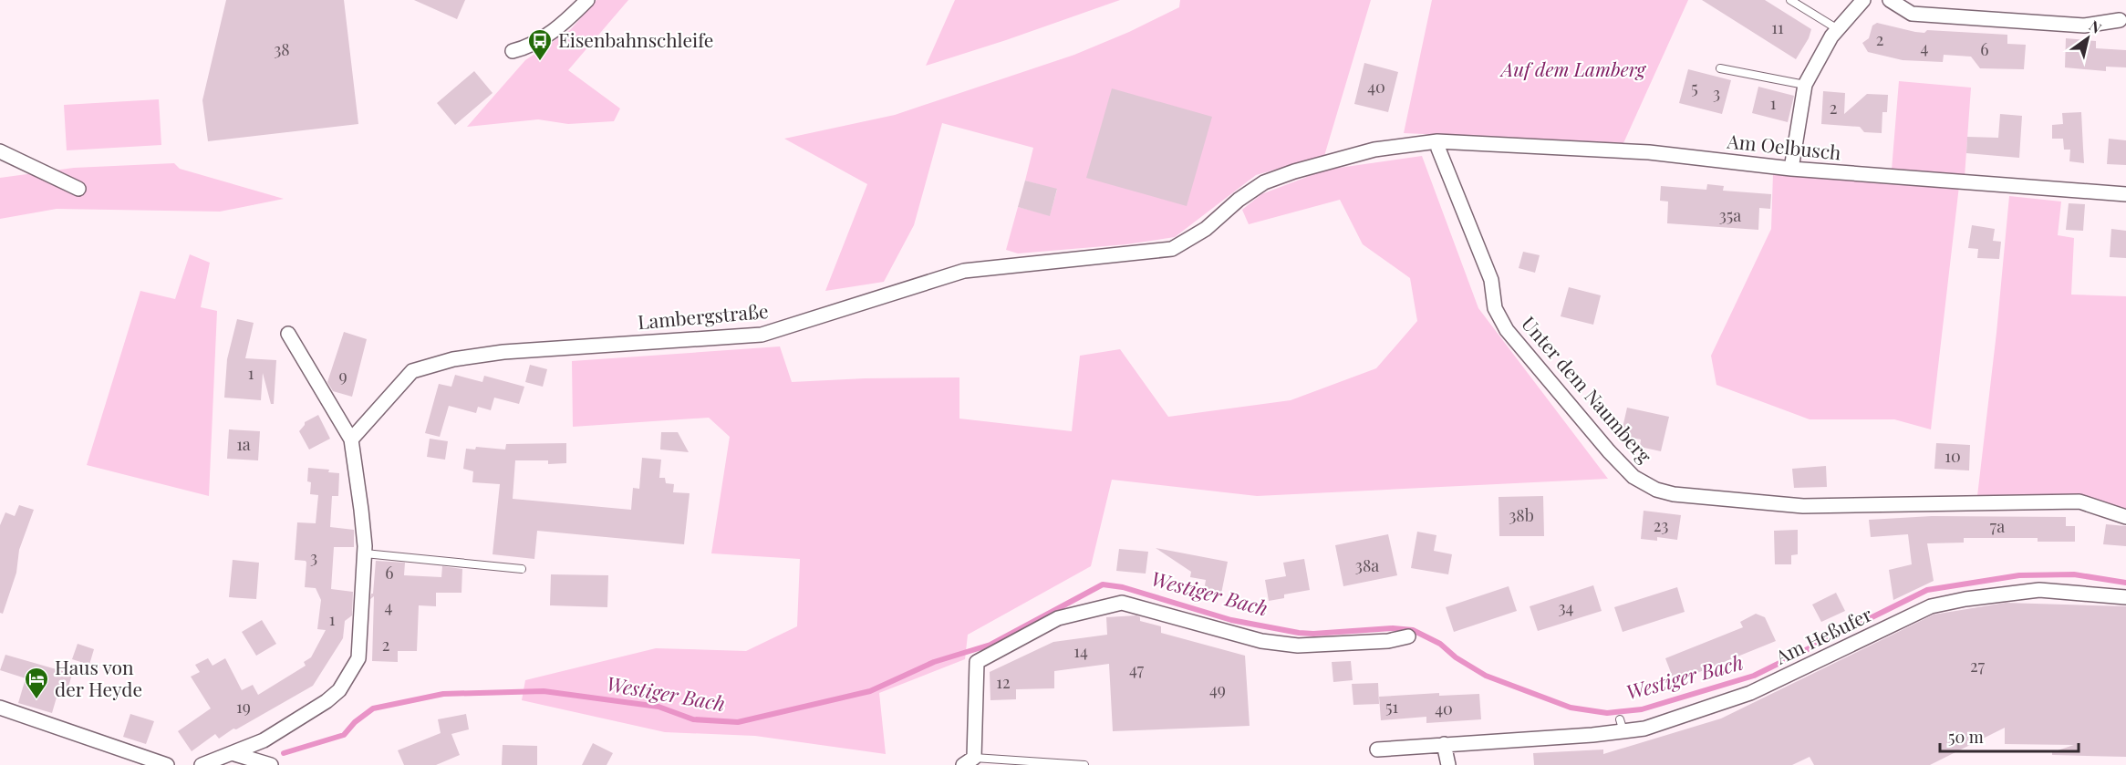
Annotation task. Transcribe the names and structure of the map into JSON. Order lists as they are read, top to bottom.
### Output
{
  "streets": {
    "street": [
      "Am Oelbusch",
      "Lambergstraße",
      "Unter dem Naumberg",
      "Am Heßufer"
    ]
  },
  "crossings": [
    ["Am Oelbusch", "Lambergstraße"],
    ["Am Oelbusch", "Unter dem Naumberg"],
    ["Lambergstraße", "Unter dem Naumberg"]
  ],
  "water": ["Westiger Bach"],
  "parks": ["Auf dem Lamberg"],
  "places": {
    "bus stop": ["Eisenbahnschleife"],
    "hotel": ["Haus von der Heyde"]
  },
  "house_numbers": [
    "11",
    "2",
    "4",
    "38",
    "6",
    "40",
    "5",
    "3",
    "1",
    "2",
    "35a",
    "1",
    "9",
    "1a",
    "10",
    "38b",
    "23",
    "7a",
    "3",
    "38a",
    "6",
    "4",
    "34",
    "1",
    "2",
    "14",
    "27",
    "47",
    "12",
    "49",
    "19",
    "51",
    "40"
  ],
  "scale_bar": "50 m",
  "north": "top right"
}
